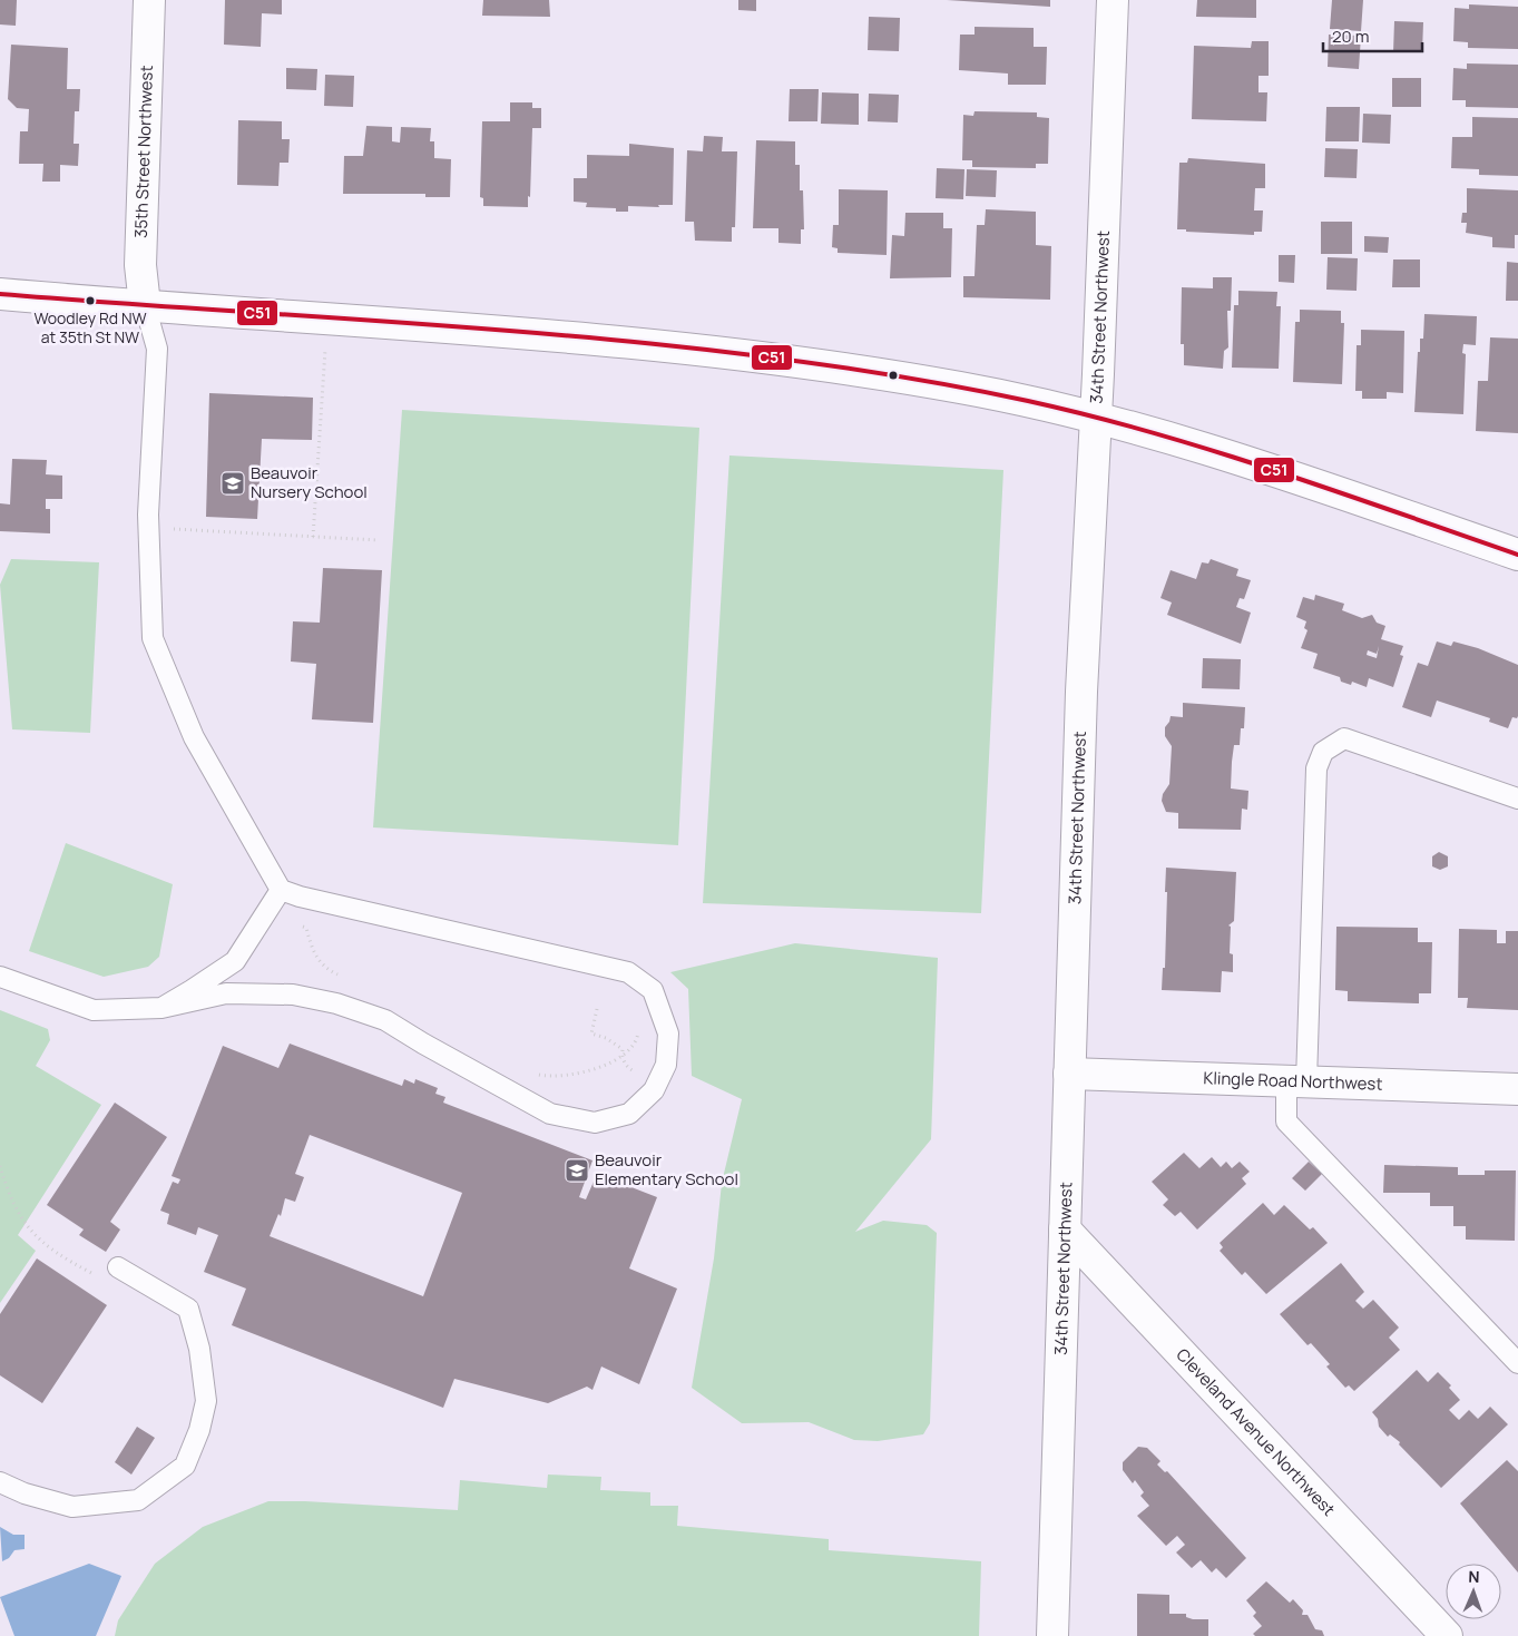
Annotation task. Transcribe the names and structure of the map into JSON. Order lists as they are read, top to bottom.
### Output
{
  "streets": {
    "street": [
      "35th Street Northwest",
      "34th Street Northwest",
      "Klingle Road Northwest",
      "Cleveland Avenue Northwest"
    ]
  },
  "crossings": [
    ["34th Street Northwest", "Klingle Road Northwest"],
    ["34th Street Northwest", "Cleveland Avenue Northwest"]
  ],
  "places": {
    "other": ["Woodley Rd NW at 35th St NW"],
    "school or university": ["Beauvoir Nursery School", "Beauvoir Elementary School"]
  },
  "lines": ["transit line C51"],
  "scale_bar": "20 m",
  "north": "top"
}
